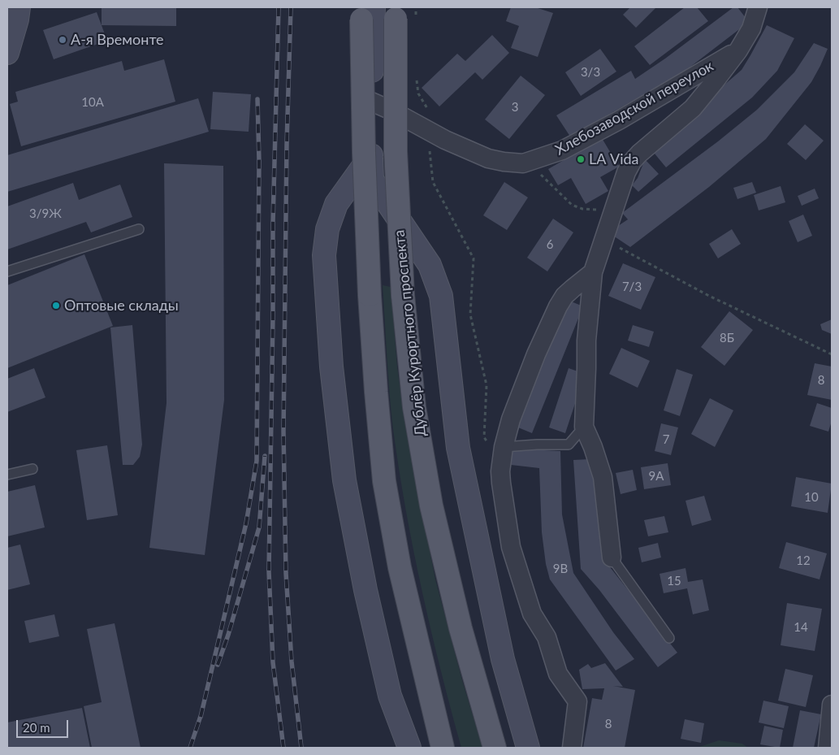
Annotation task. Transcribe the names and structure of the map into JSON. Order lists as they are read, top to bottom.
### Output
{
  "streets": {
    "main road": ["Дублёр Курортного проспекта"],
    "street": ["Хлебозаводской переулок"]
  },
  "places": ["А-я Времонте", "LA Vida", "Оптовые склады"],
  "house_numbers": [
    "3/3",
    "10А",
    "3",
    "3/9Ж",
    "6",
    "7/3",
    "8Б",
    "8",
    "7",
    "9А",
    "10",
    "12",
    "9В",
    "15",
    "14",
    "8"
  ],
  "scale_bar": "20 m"
}
